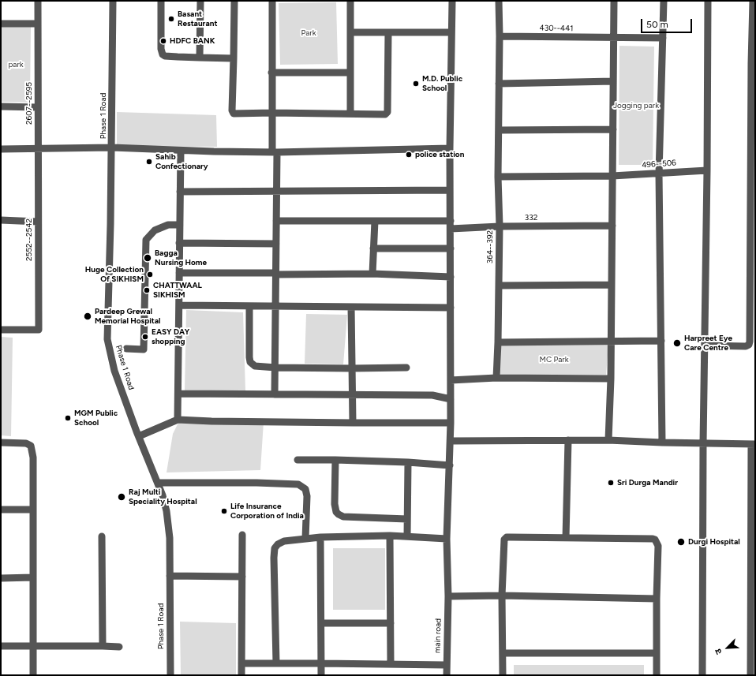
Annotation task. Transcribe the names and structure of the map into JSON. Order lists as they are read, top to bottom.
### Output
{
  "streets": {
    "street": [
      "430--441",
      "2607--2595",
      "Phase 1 Road",
      "496--506",
      "332",
      "2552--2542",
      "364--392",
      "main road"
    ]
  },
  "crossings": [
    ["430--441", "364--392"],
    ["2607--2595", "2552--2542"],
    ["496--506", "364--392"],
    ["332", "364--392"],
    ["332", "main road"]
  ],
  "parks": [
    "Park",
    "park",
    "Jogging park",
    "MC Park"
  ],
  "places": [
    "Basant Restaurant",
    "HDFC BANK",
    "M.D. Public School",
    "police station",
    "Sahib Confectionary",
    "Bagga Nursing Home",
    "Huge Collection Of SIKHISM",
    "CHATTWAAL SIKHISM",
    "Pardeep Grewal Memorial Hospital",
    "EASY DAY shopping",
    "Harpreet Eye Care Centre",
    "MGM Public School",
    "Sri Durga Mandir",
    "Raj Multi Speciality Hospital",
    "Life Insurance Corporation of India",
    "Durgi Hospital"
  ],
  "scale_bar": "50 m",
  "north": "bottom left"
}
